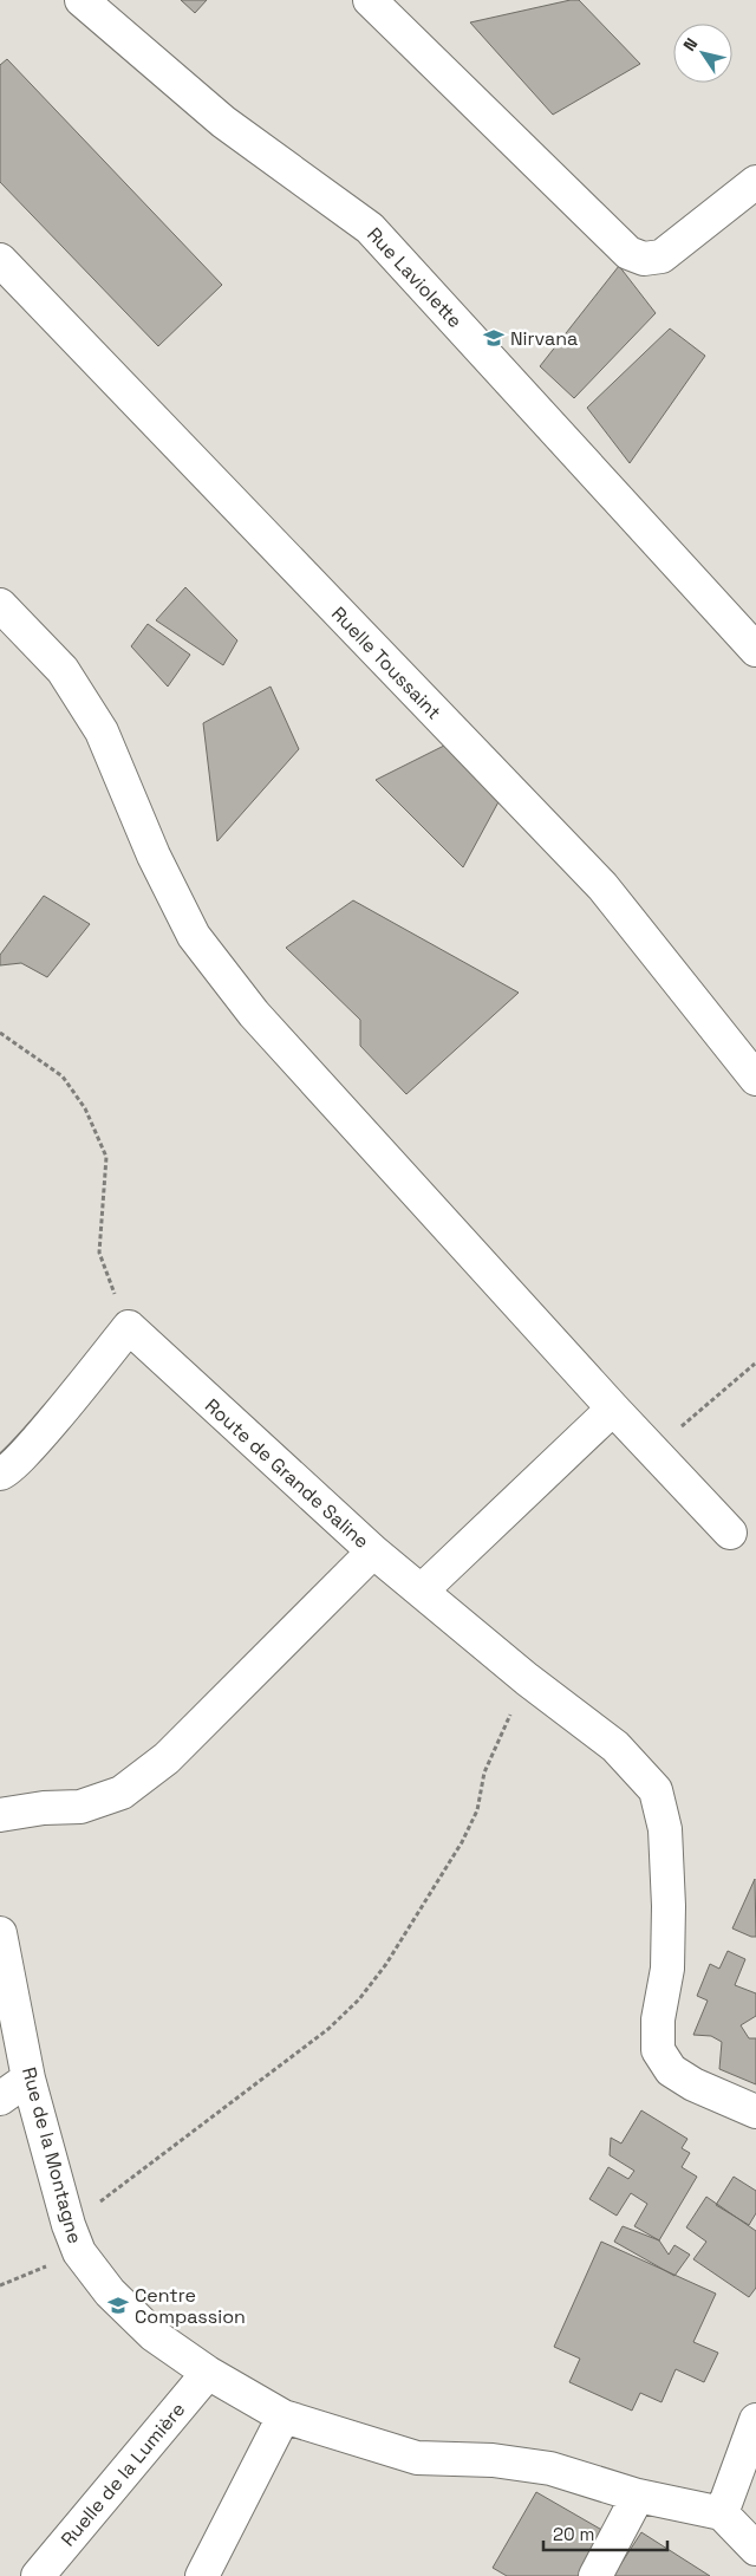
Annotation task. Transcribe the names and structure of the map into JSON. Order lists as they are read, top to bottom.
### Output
{
  "streets": {
    "street": [
      "Rue Laviolette",
      "Ruelle Toussaint",
      "Route de Grande Saline",
      "Rue de la Montagne",
      "Ruelle de la Lumière"
    ]
  },
  "crossings": [
    ["Rue de la Montagne", "Ruelle de la Lumière"]
  ],
  "places": {
    "school or university": ["Nirvana", "Centre Compassion"]
  },
  "scale_bar": "20 m",
  "north": "top left"
}
